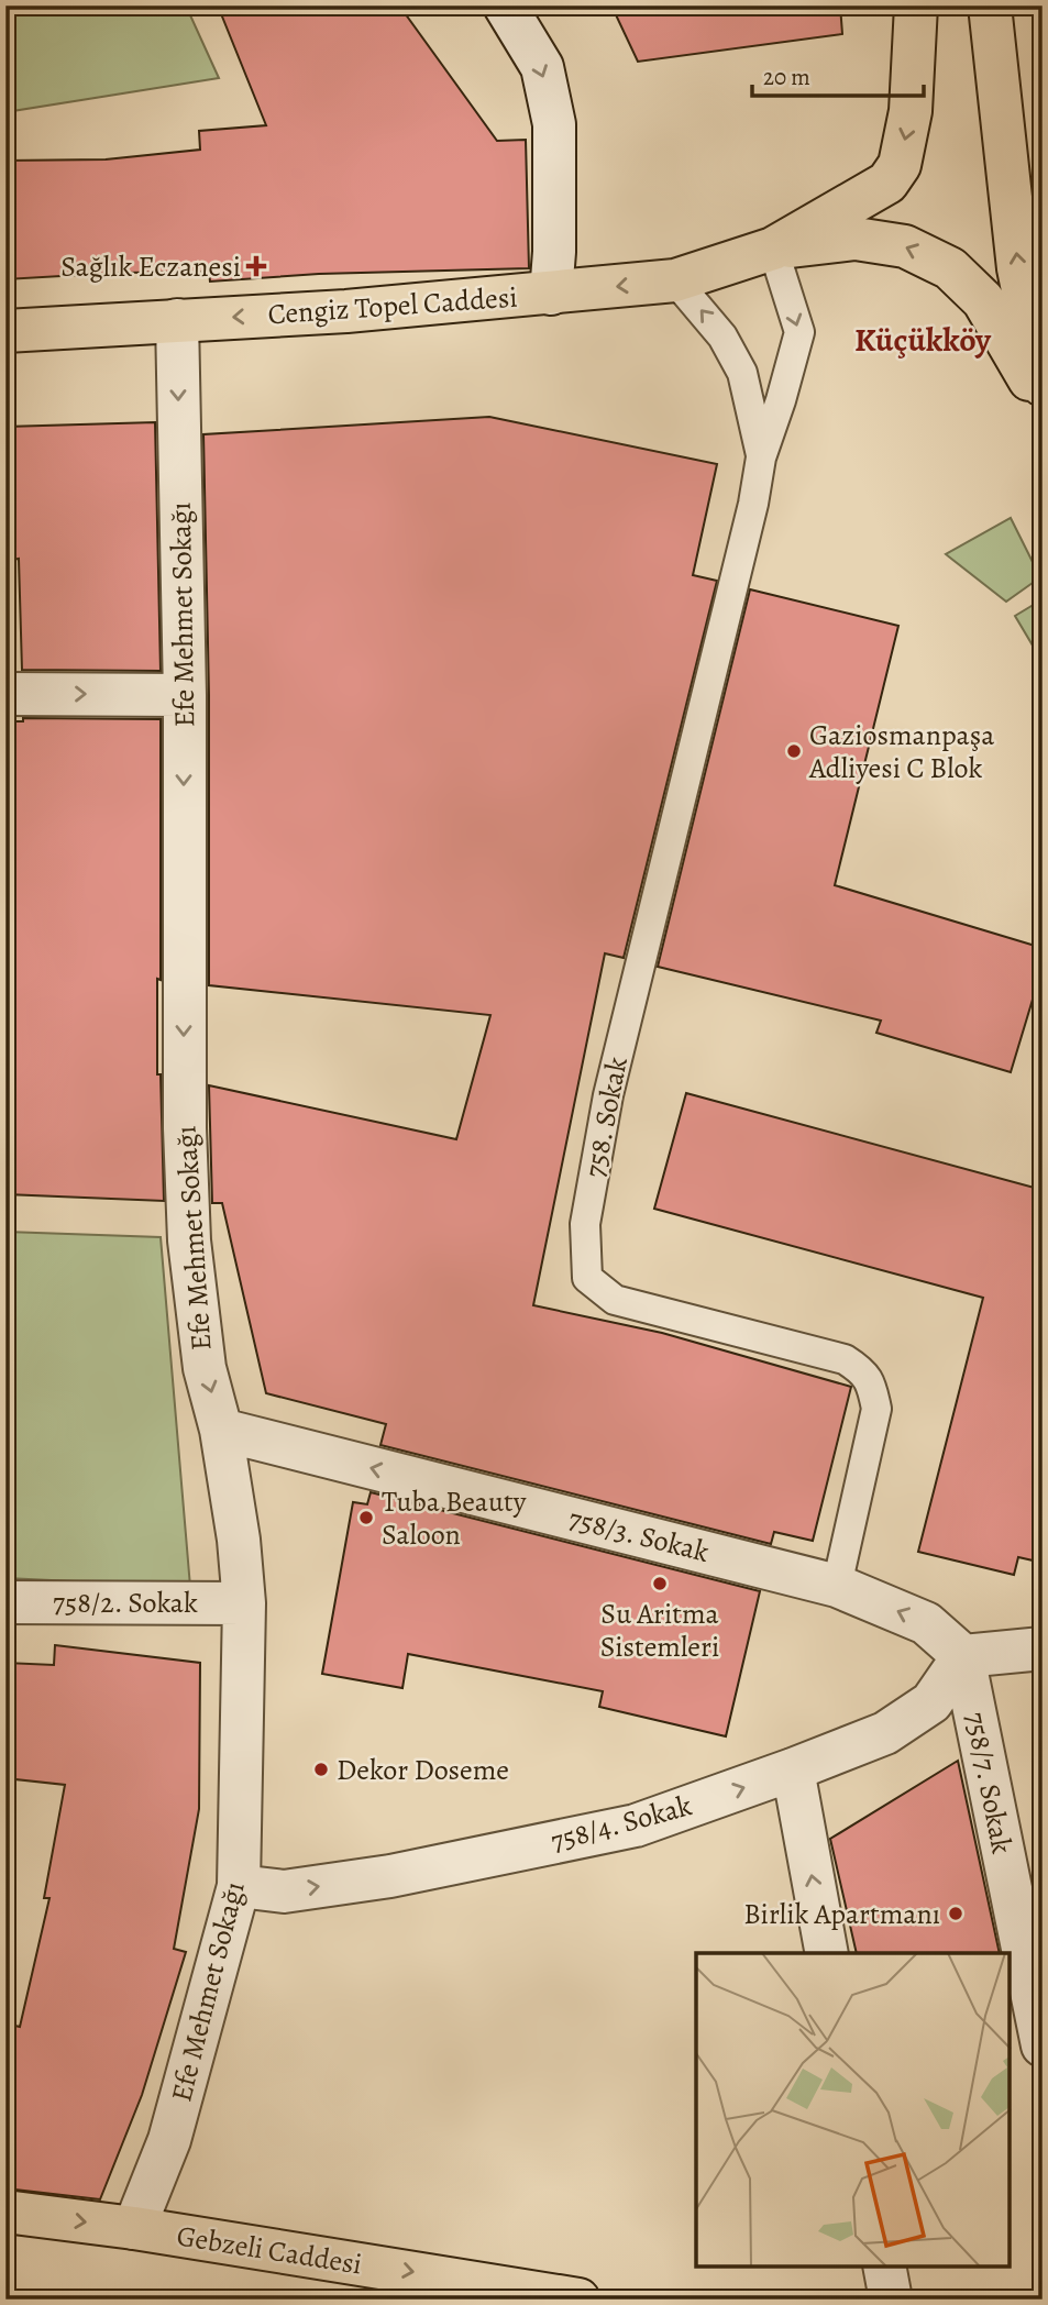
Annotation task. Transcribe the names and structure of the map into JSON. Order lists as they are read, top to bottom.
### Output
{
  "streets": {
    "main road": ["Cengiz Topel Caddesi", "Gebzeli Caddesi"],
    "street": [
      "Efe Mehmet Sokağı",
      "758/3. Sokak",
      "758/2. Sokak",
      "758/7. Sokak",
      "758/4. Sokak"
    ],
    "lane": ["758. Sokak"]
  },
  "crossings": [
    ["Cengiz Topel Caddesi", "Efe Mehmet Sokağı"],
    ["Efe Mehmet Sokağı", "758/3. Sokak"],
    ["Efe Mehmet Sokağı", "758/2. Sokak"],
    ["Efe Mehmet Sokağı", "758/4. Sokak"],
    ["Efe Mehmet Sokağı", "Gebzeli Caddesi"],
    ["758. Sokak", "758/3. Sokak"],
    ["758/3. Sokak", "758/7. Sokak"],
    ["758/3. Sokak", "758/4. Sokak"],
    ["758/7. Sokak", "758/4. Sokak"]
  ],
  "one_way": [
    "Cengiz Topel Caddesi",
    "Efe Mehmet Sokağı",
    "758/3. Sokak",
    "758/4. Sokak",
    "Gebzeli Caddesi"
  ],
  "districts": ["Küçükköy"],
  "places": {
    "health": ["Sağlık Eczanesi"],
    "other": [
      "Gaziosmanpaşa Adliyesi C Blok",
      "Tuba Beauty Saloon",
      "Su Aritma Sistemleri",
      "Dekor Doseme",
      "Birlik Apartmanı"
    ]
  },
  "scale_bar": "20 m"
}
